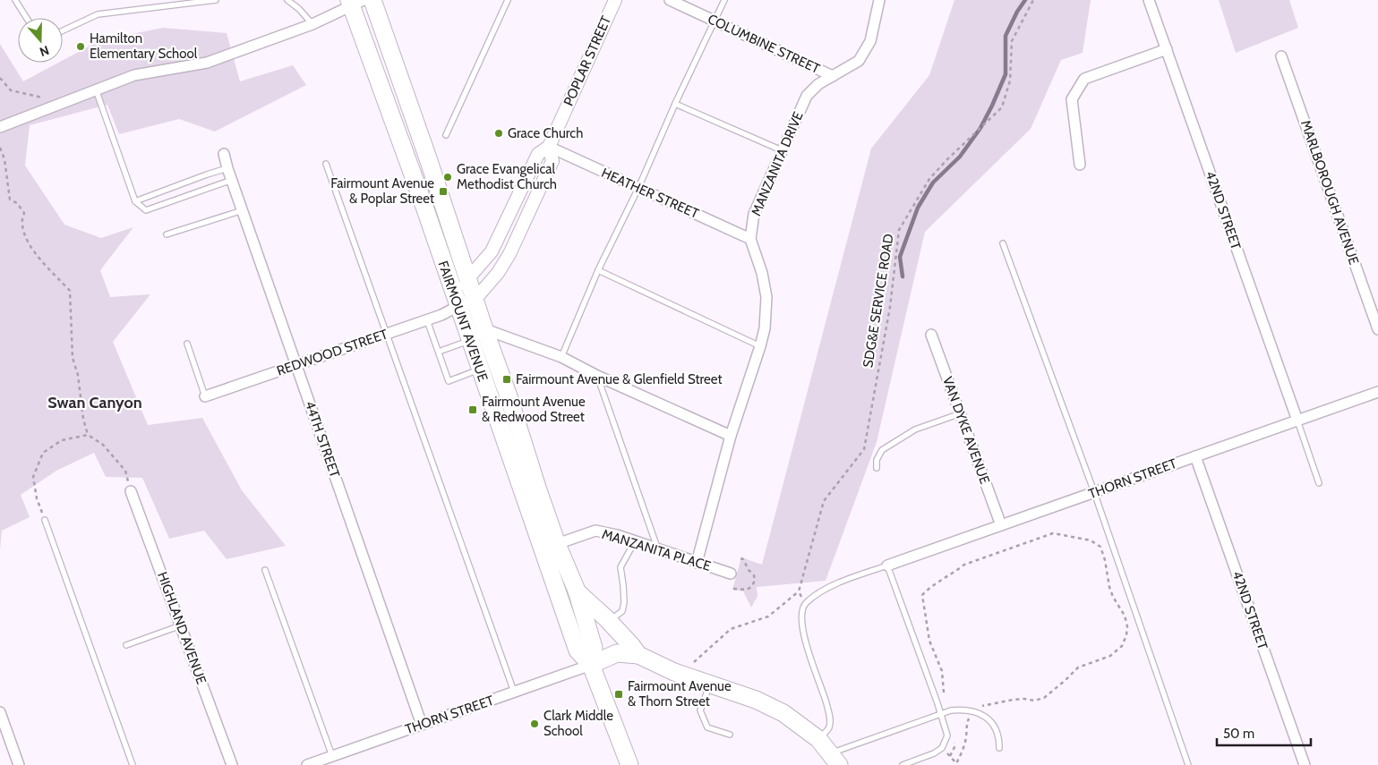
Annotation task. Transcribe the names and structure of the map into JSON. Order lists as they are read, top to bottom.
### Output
{
  "streets": {
    "main road": ["FAIRMOUNT AVENUE"],
    "street": [
      "COLUMBINE STREET",
      "POPLAR STREET",
      "MANZANITA DRIVE",
      "MARLBOROUGH AVENUE",
      "HEATHER STREET",
      "42ND STREET",
      "REDWOOD STREET",
      "VAN DYKE AVENUE",
      "44TH STREET",
      "THORN STREET",
      "MANZANITA PLACE",
      "HIGHLAND AVENUE"
    ],
    "path": ["SDG&E SERVICE ROAD"]
  },
  "crossings": [
    ["COLUMBINE STREET", "MANZANITA DRIVE"],
    ["POPLAR STREET", "HEATHER STREET"],
    ["POPLAR STREET", "FAIRMOUNT AVENUE"],
    ["POPLAR STREET", "REDWOOD STREET"],
    ["MANZANITA DRIVE", "HEATHER STREET"],
    ["MANZANITA DRIVE", "MANZANITA PLACE"],
    ["42ND STREET", "THORN STREET"],
    ["FAIRMOUNT AVENUE", "REDWOOD STREET"],
    ["FAIRMOUNT AVENUE", "THORN STREET"],
    ["FAIRMOUNT AVENUE", "MANZANITA PLACE"],
    ["REDWOOD STREET", "44TH STREET"],
    ["VAN DYKE AVENUE", "THORN STREET"],
    ["44TH STREET", "THORN STREET"]
  ],
  "districts": ["Swan Canyon"],
  "places": {
    "other": [
      "Hamilton Elementary School",
      "Grace Church",
      "Grace Evangelical Methodist Church",
      "Clark Middle School"
    ],
    "transit": [
      "Fairmount Avenue & Poplar Street",
      "Fairmount Avenue & Glenfield Street",
      "Fairmount Avenue & Redwood Street",
      "Fairmount Avenue & Thorn Street"
    ]
  },
  "scale_bar": "50 m",
  "north": "bottom"
}
